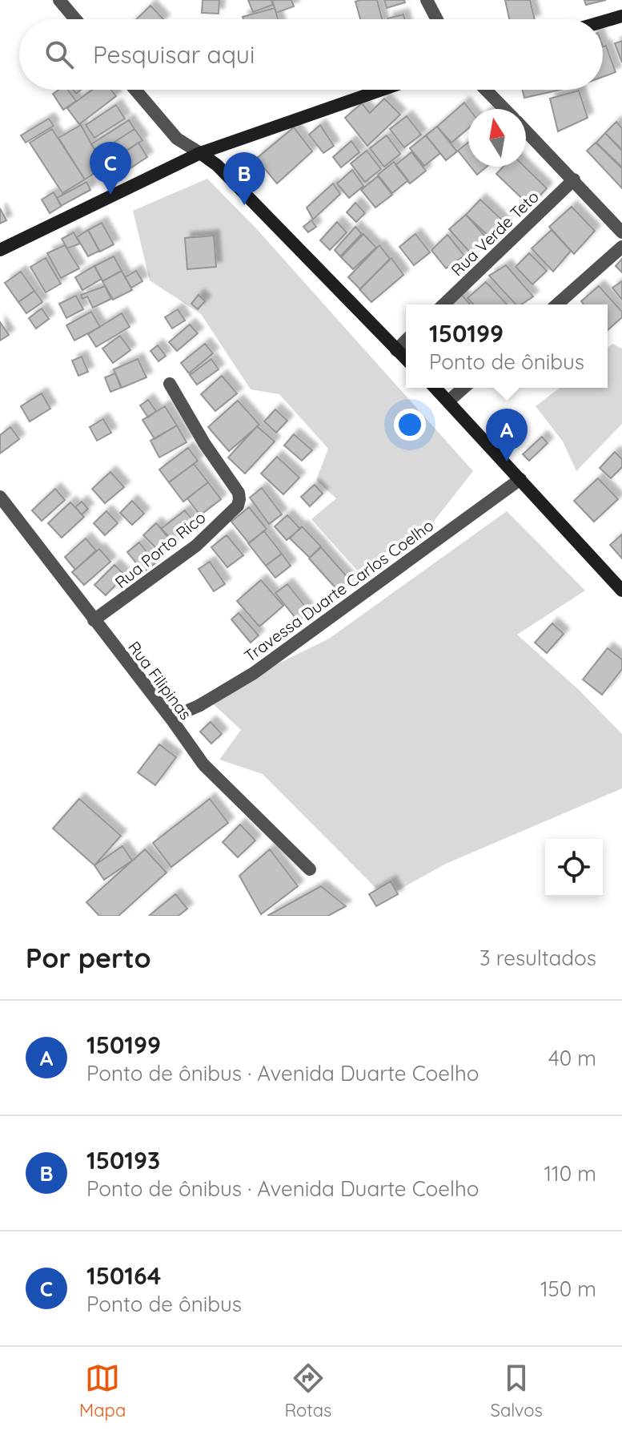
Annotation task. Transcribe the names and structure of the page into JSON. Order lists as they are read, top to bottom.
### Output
{
  "streets": {
    "street": [
      "Rua Verde Teto",
      "Rua Porto Rico",
      "Travessa Duarte Carlos Coelho",
      "Rua Filipinas"
    ]
  },
  "crossings": [
    ["Rua Porto Rico", "Rua Filipinas"],
    ["Travessa Duarte Carlos Coelho", "Rua Filipinas"]
  ],
  "north": "top",
  "page": {
    "search": "Pesquisar aqui",
    "pins": ["C", "B", "A"],
    "popup": ["150199", "Ponto de ônibus"],
    "heading": ["Por perto", "3 resultados"],
    "list": [
      {
        "mark": "A",
        "name": "150199",
        "note": "Ponto de ônibus · Avenida Duarte Coelho",
        "value": "40 m"
      },
      {
        "mark": "B",
        "name": "150193",
        "note": "Ponto de ônibus · Avenida Duarte Coelho",
        "value": "110 m"
      },
      {
        "mark": "C",
        "name": "150164",
        "note": "Ponto de ônibus",
        "value": "150 m"
      }
    ],
    "nav": ["Mapa", "Rotas", "Salvos"]
  }
}
